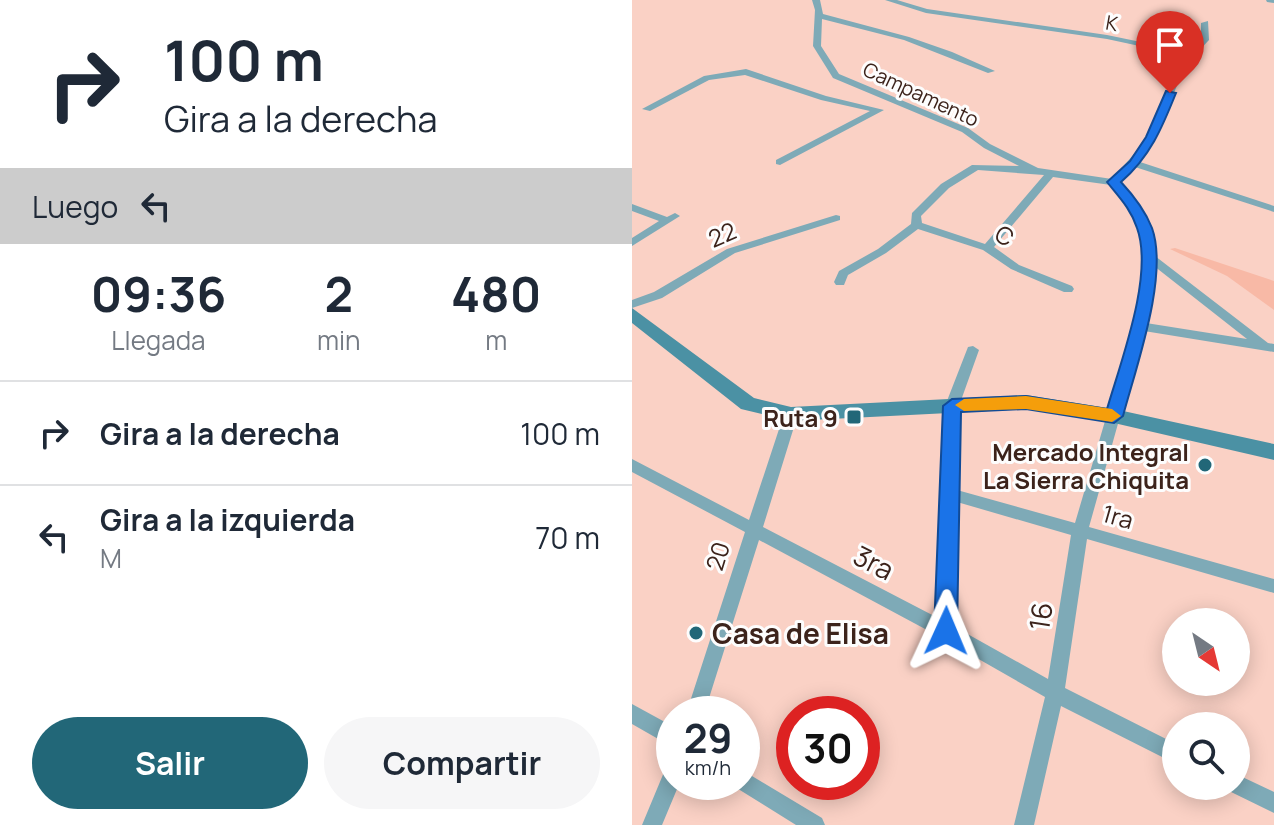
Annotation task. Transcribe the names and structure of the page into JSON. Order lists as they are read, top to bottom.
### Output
{
  "streets": {
    "street": [
      "K",
      "Campamento",
      "22",
      "C",
      "1ra",
      "20",
      "3ra",
      "16"
    ]
  },
  "crossings": [
    ["1ra", "16"],
    ["20", "3ra"],
    ["3ra", "16"]
  ],
  "places": {
    "transit": ["Ruta 9"],
    "other": ["Mercado Integral La Sierra Chiquita", "Casa de Elisa"]
  },
  "north": "bottom right",
  "page": {
    "turn": ["100 m", "Gira a la derecha"],
    "then": "Luego",
    "eta": [
      "09:36",
      "Llegada",
      "2",
      "min",
      "480",
      "m"
    ],
    "list": [
      {
        "name": "Gira a la derecha",
        "value": "100 m"
      },
      {
        "name": "Gira a la izquierda",
        "note": "M",
        "value": "70 m"
      }
    ],
    "speed": "29 km/h",
    "limit": "30",
    "buttons": ["Salir", "Compartir"]
  }
}
